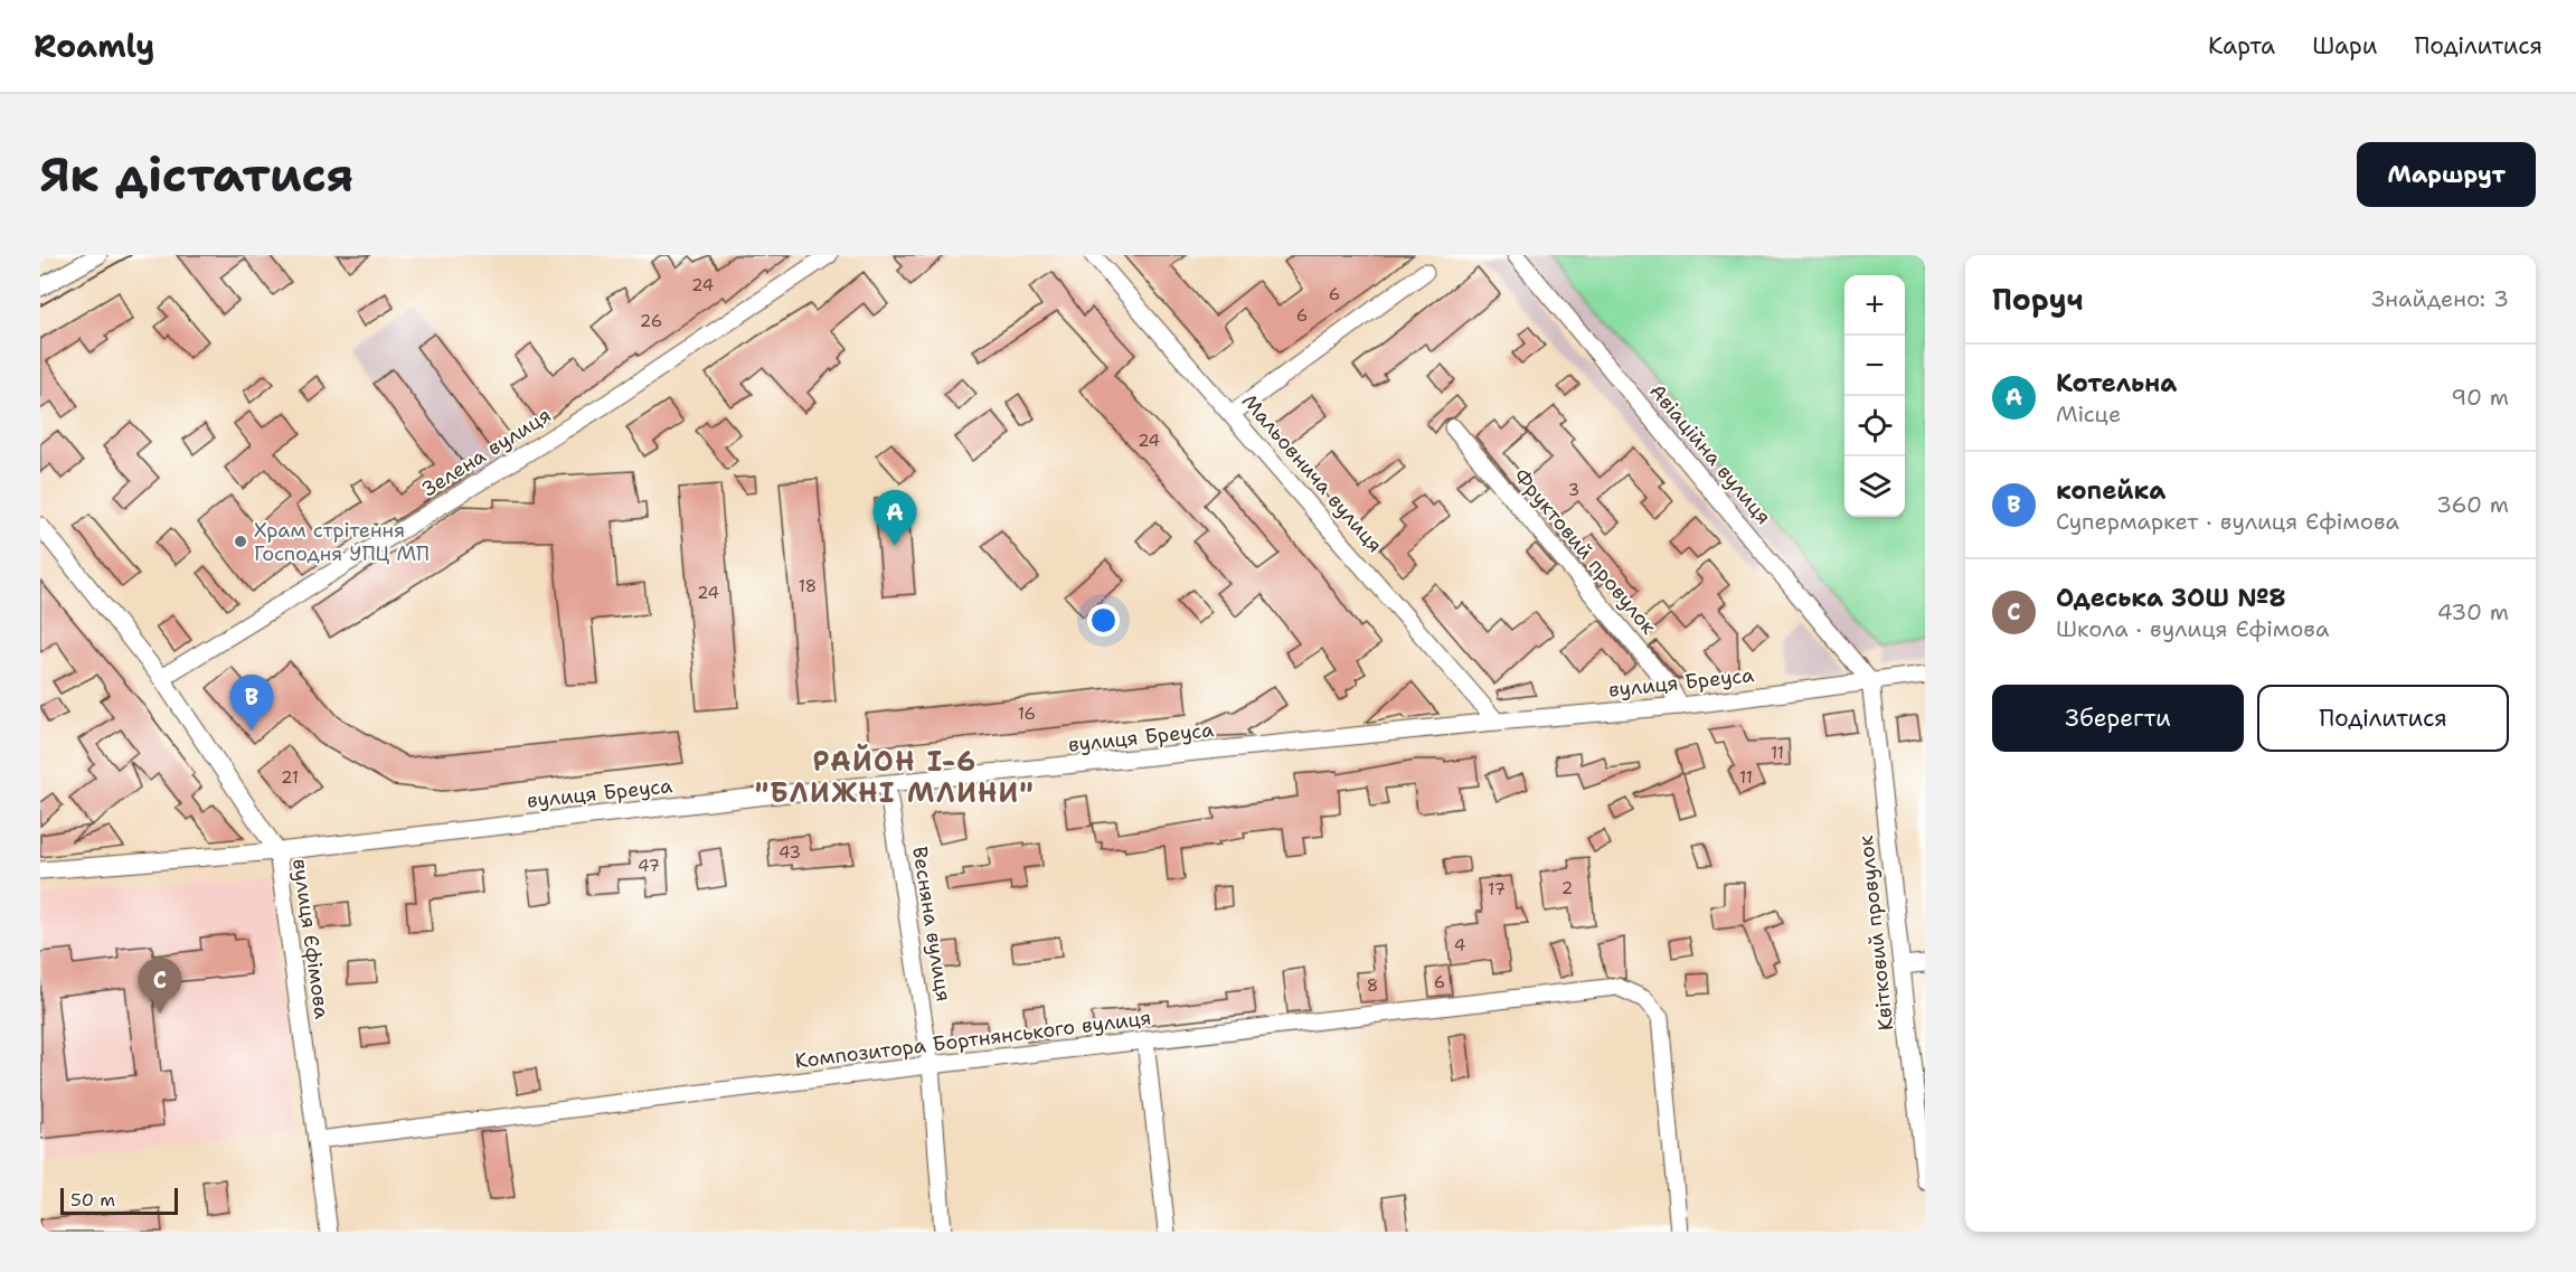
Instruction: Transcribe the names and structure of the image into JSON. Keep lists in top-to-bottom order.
{
  "streets": {
    "street": [
      "Зелена вулиця",
      "Авіаційна вулиця",
      "Мальовнича вулиця",
      "Фруктовий провулок",
      "вулиця Бреуса",
      "Весняна вулиця",
      "Квітковий провулок",
      "вулиця Єфімова",
      "Композитора Бортнянського вулиця"
    ]
  },
  "crossings": [
    ["Зелена вулиця", "вулиця Єфімова"],
    ["Авіаційна вулиця", "вулиця Бреуса"],
    ["Авіаційна вулиця", "Квітковий провулок"],
    ["Мальовнича вулиця", "вулиця Бреуса"],
    ["Фруктовий провулок", "вулиця Бреуса"],
    ["вулиця Бреуса", "Весняна вулиця"],
    ["вулиця Бреуса", "Квітковий провулок"],
    ["вулиця Бреуса", "вулиця Єфімова"],
    ["Весняна вулиця", "Композитора Бортнянського вулиця"],
    ["вулиця Єфімова", "Композитора Бортнянського вулиця"]
  ],
  "districts": ["РАЙОН І-6 \"БЛИЖНІ МЛИНИ\""],
  "places": ["Храм стрітення Господня УПЦ МП"],
  "house_numbers": [
    "24",
    "6",
    "6",
    "26",
    "24",
    "3",
    "18",
    "24",
    "16",
    "11",
    "21",
    "11",
    "43",
    "47",
    "2",
    "17",
    "4",
    "6",
    "8"
  ],
  "scale_bar": "50 m",
  "page": {
    "header": "Roamly",
    "nav": ["Карта", "Шари", "Поділитися"],
    "buttons": [
      "Маршрут",
      ["Зберегти", "Поділитися"]
    ],
    "title": "Як дістатися",
    "heading": ["Поруч", "Знайдено: 3"],
    "map_buttons": ["+", "−"],
    "list": [
      {
        "mark": "A",
        "name": "Котельна",
        "note": "Місце",
        "value": "90 m"
      },
      {
        "mark": "B",
        "name": "копейка",
        "note": "Супермаркет · вулиця Єфімова",
        "value": "360 m"
      },
      {
        "mark": "C",
        "name": "Одеська ЗОШ №8",
        "note": "Школа · вулиця Єфімова",
        "value": "430 m"
      }
    ],
    "pins": ["A", "B", "C"],
    "scale": "50 m"
  }
}
